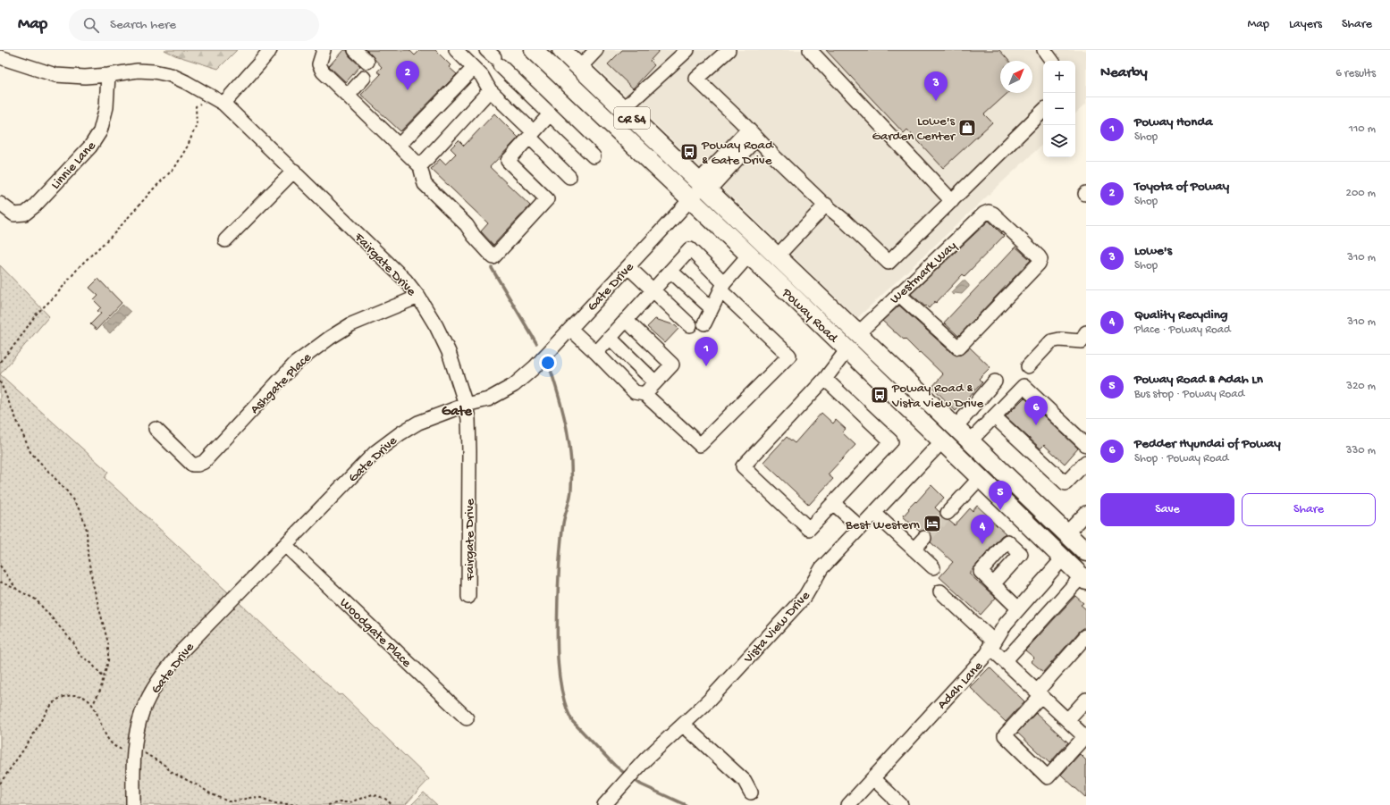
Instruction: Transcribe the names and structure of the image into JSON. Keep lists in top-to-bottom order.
{
  "streets": {
    "main road": ["CR S4", "Poway Road"],
    "street": [
      "Linnie Lane",
      "Fairgate Drive",
      "Westmark Way",
      "Gate Drive",
      "Ashgate Place",
      "Vista View Drive",
      "Woodgate Place",
      "Adah Lane"
    ]
  },
  "crossings": [
    ["Linnie Lane", "Fairgate Drive"],
    ["Fairgate Drive", "Gate Drive"],
    ["Fairgate Drive", "Ashgate Place"],
    ["Westmark Way", "Poway Road"],
    ["Gate Drive", "Poway Road"],
    ["Gate Drive", "Woodgate Place"],
    ["Poway Road", "Vista View Drive"],
    ["Poway Road", "Adah Lane"]
  ],
  "districts": ["Gate"],
  "places": {
    "shop": ["Lowe's Garden Center"],
    "bus stop": ["Poway Road & Gate Drive", "Poway Road & Vista View Drive"],
    "hotel": ["Best Western"]
  },
  "north": "top right",
  "page": {
    "header": "Map",
    "search": "Search here",
    "nav": ["Map", "Layers", "Share"],
    "heading": ["Nearby", "6 results"],
    "map_buttons": ["+", "−"],
    "pins": [
      "2",
      "3",
      "1",
      "6",
      "5",
      "4"
    ],
    "list": [
      {
        "mark": "1",
        "name": "Poway Honda",
        "note": "Shop",
        "value": "110 m"
      },
      {
        "mark": "2",
        "name": "Toyota of Poway",
        "note": "Shop",
        "value": "200 m"
      },
      {
        "mark": "3",
        "name": "Lowe's",
        "note": "Shop",
        "value": "310 m"
      },
      {
        "mark": "4",
        "name": "Quality Recycling",
        "note": "Place · Poway Road",
        "value": "310 m"
      },
      {
        "mark": "5",
        "name": "Poway Road & Adah Ln",
        "note": "Bus stop · Poway Road",
        "value": "320 m"
      },
      {
        "mark": "6",
        "name": "Pedder Hyundai of Poway",
        "note": "Shop · Poway Road",
        "value": "330 m"
      }
    ],
    "buttons": ["Save", "Share"]
  }
}
